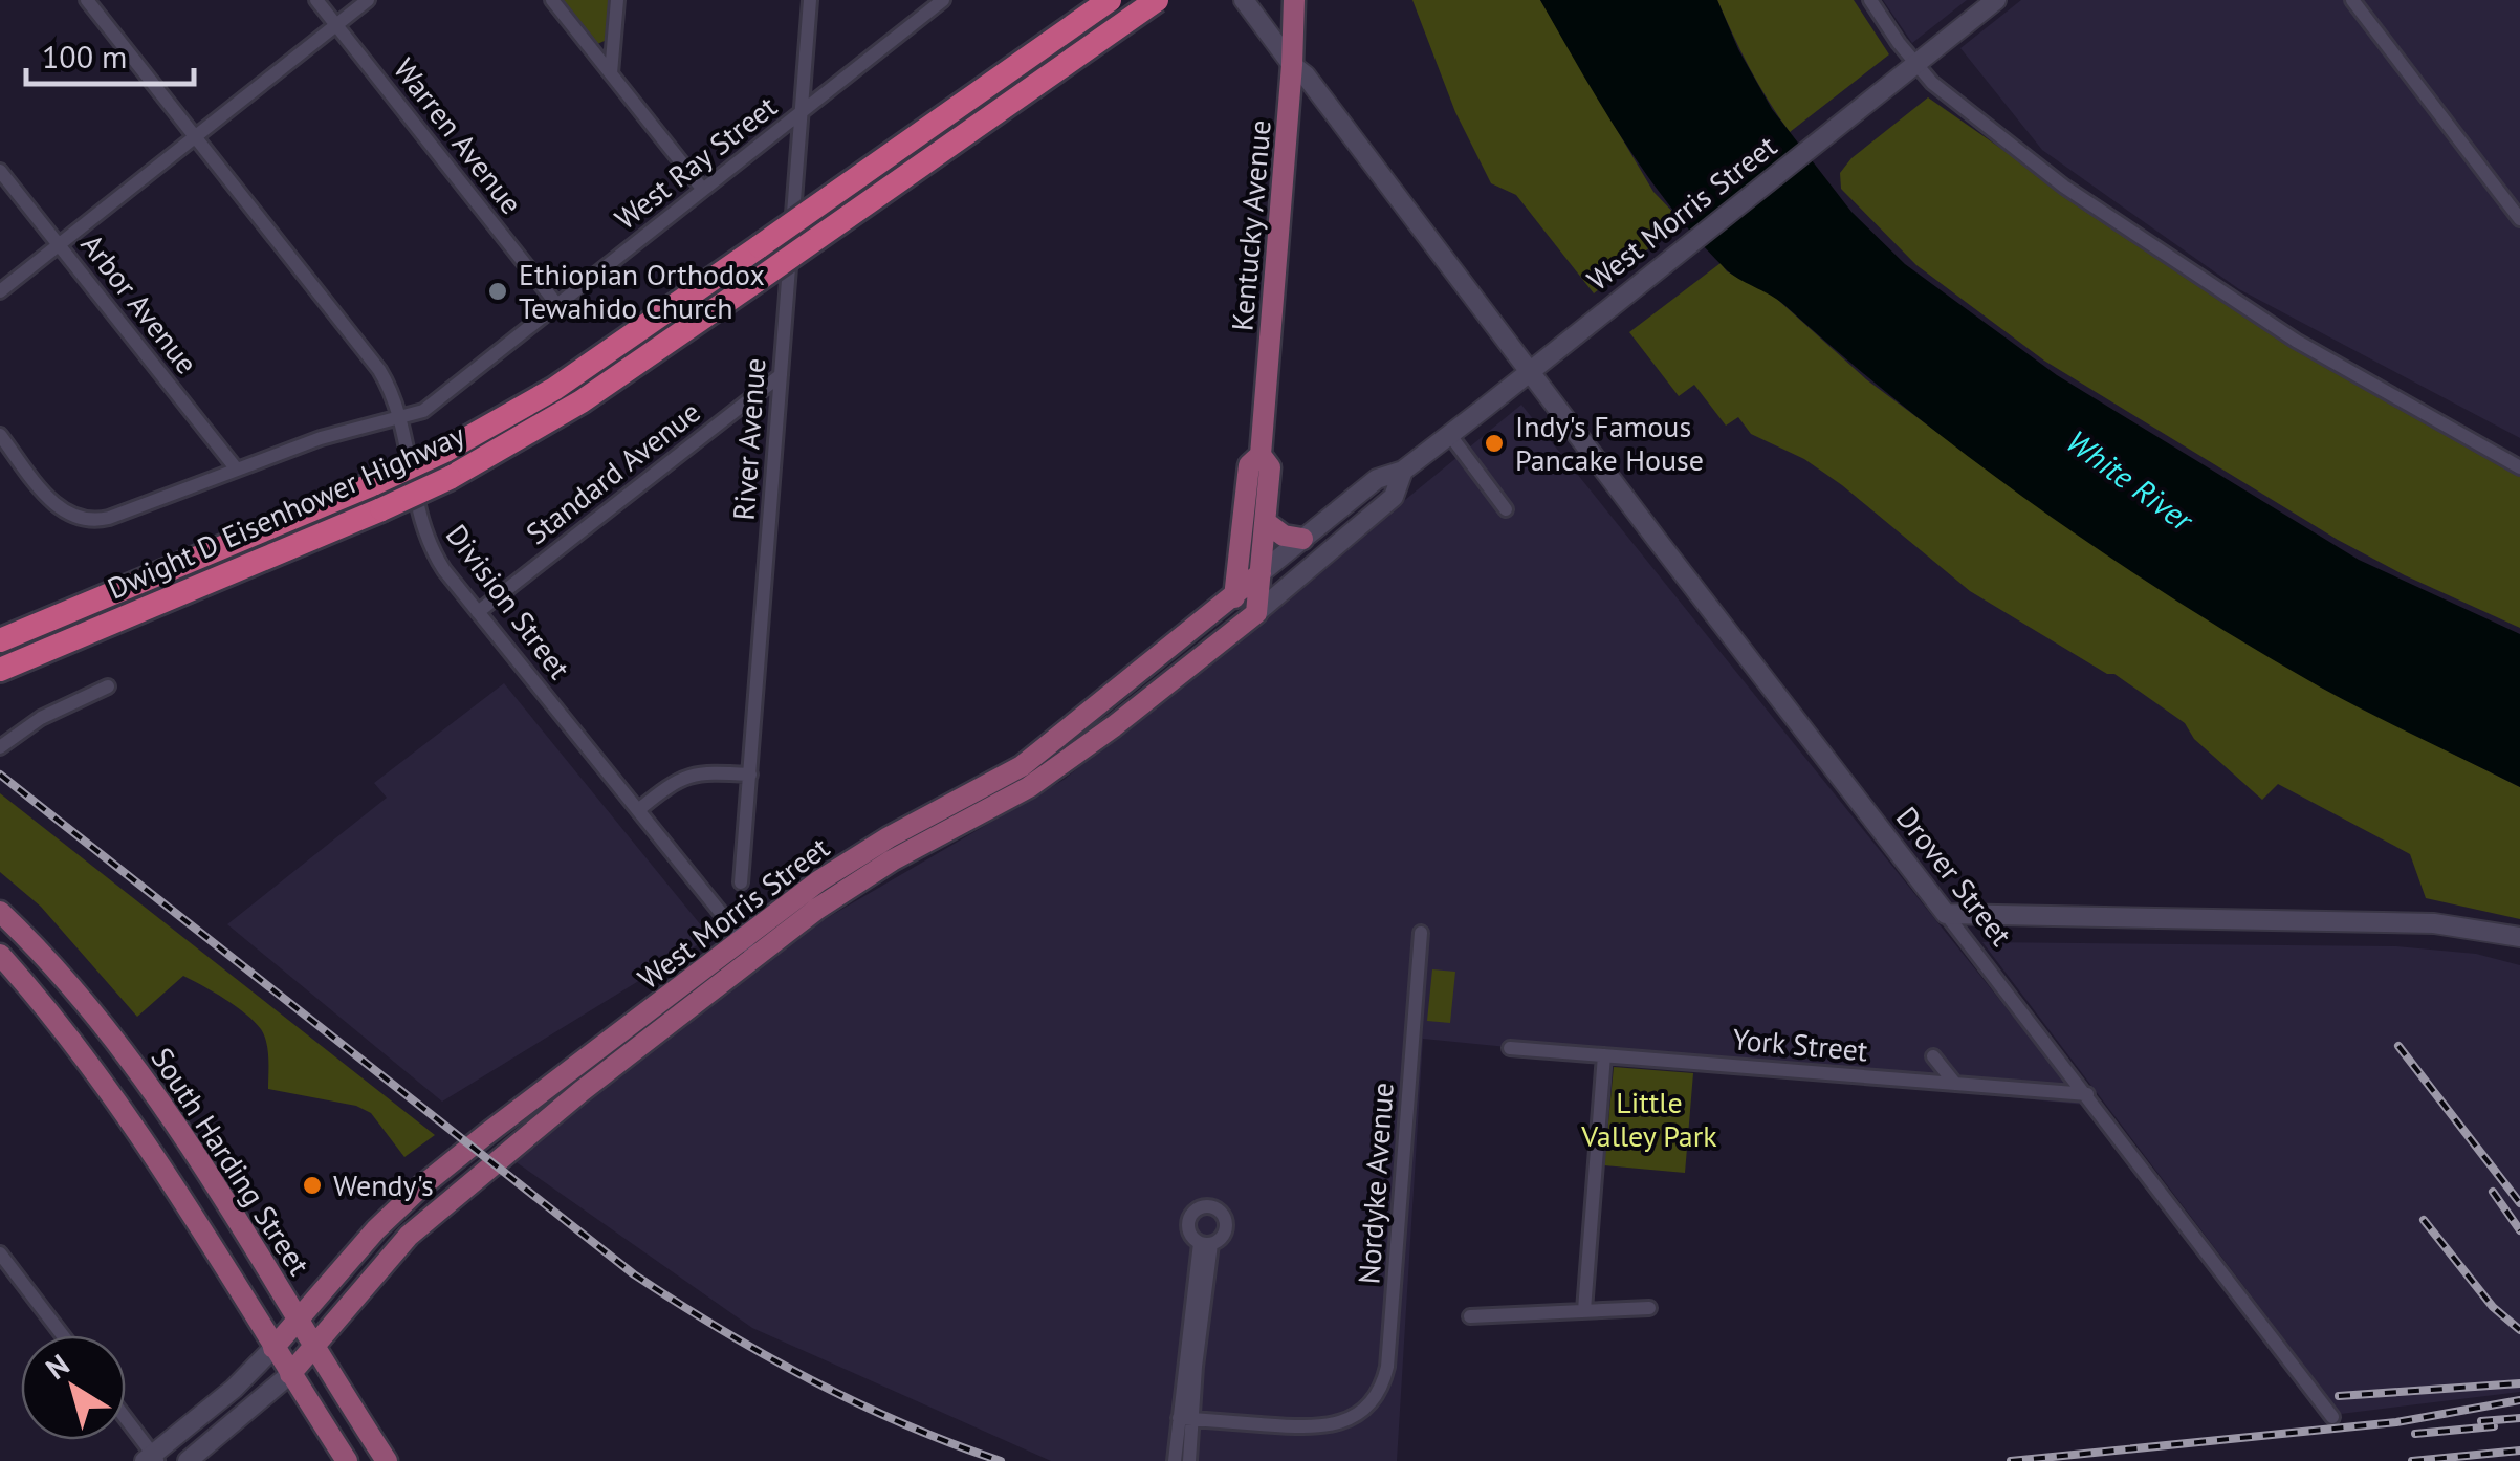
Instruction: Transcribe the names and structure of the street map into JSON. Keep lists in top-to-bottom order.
{
  "streets": {
    "highway": ["Dwight D Eisenhower Highway"],
    "main road": ["West Morris Street", "Kentucky Avenue", "South Harding Street"],
    "street": [
      "Warren Avenue",
      "West Ray Street",
      "Arbor Avenue",
      "River Avenue",
      "Standard Avenue",
      "Division Street",
      "Drover Street",
      "York Street",
      "Nordyke Avenue"
    ]
  },
  "crossings": [
    ["Warren Avenue", "West Ray Street"],
    ["West Ray Street", "Arbor Avenue"],
    ["West Ray Street", "River Avenue"],
    ["West Ray Street", "Division Street"],
    ["West Morris Street", "Kentucky Avenue"],
    ["West Morris Street", "Division Street"],
    ["West Morris Street", "Drover Street"],
    ["West Morris Street", "South Harding Street"],
    ["Kentucky Avenue", "Drover Street"],
    ["River Avenue", "Standard Avenue"],
    ["Standard Avenue", "Division Street"],
    ["Drover Street", "York Street"]
  ],
  "water": ["White River"],
  "parks": ["Little Valley Park"],
  "places": ["Ethiopian Orthodox Tewahido Church", "Indy's Famous Pancake House", "Wendy's"],
  "scale_bar": "100 m",
  "north": "top left"
}
